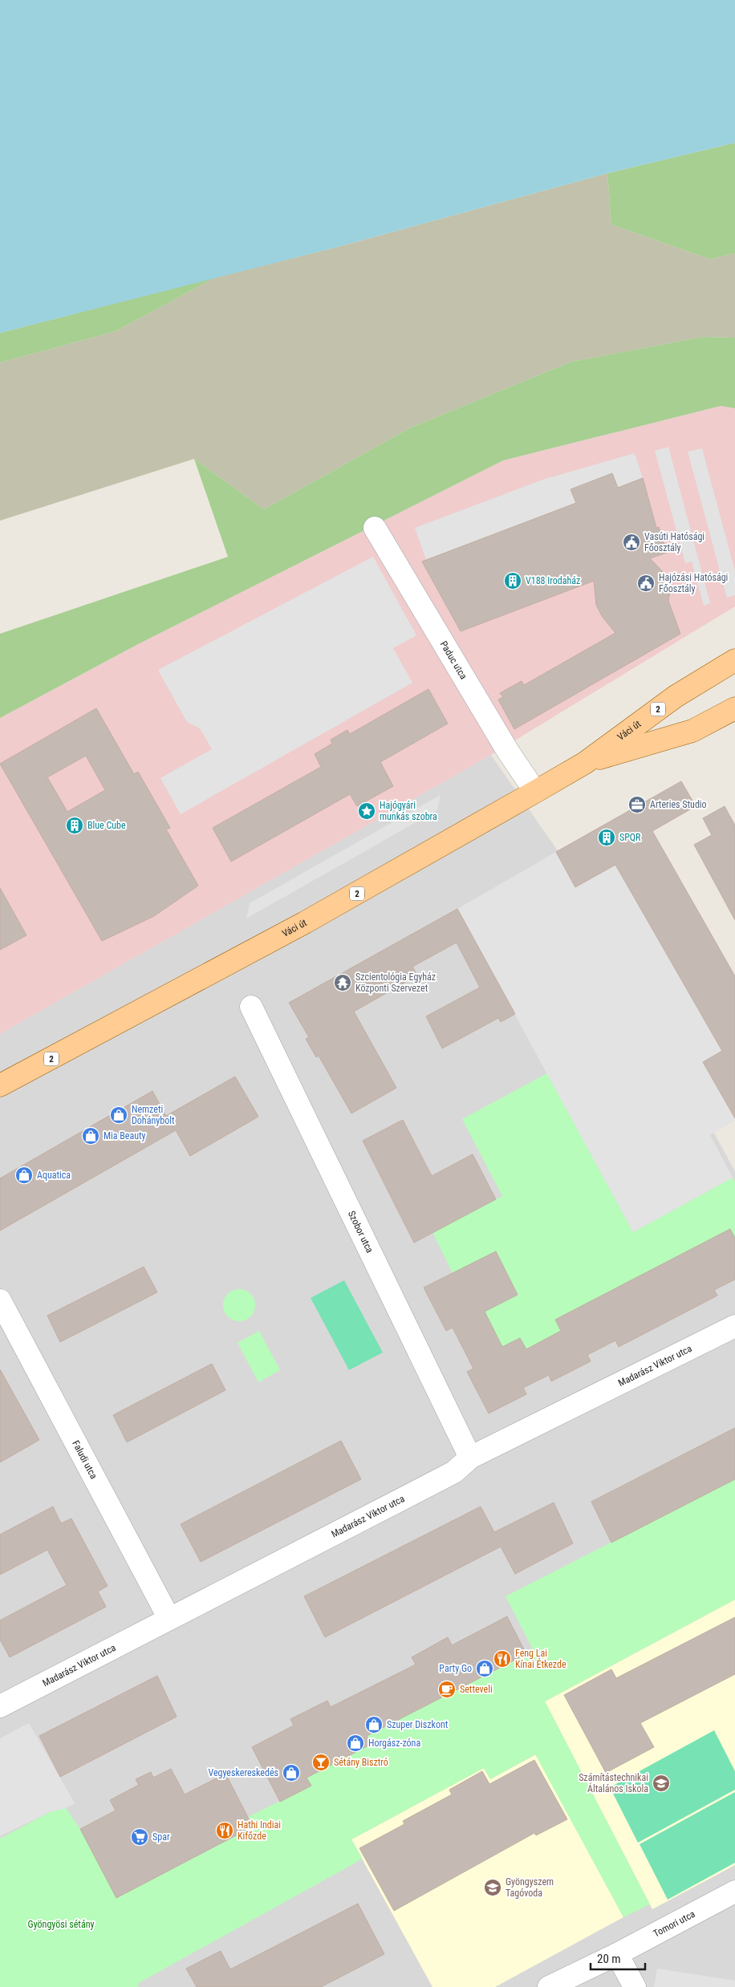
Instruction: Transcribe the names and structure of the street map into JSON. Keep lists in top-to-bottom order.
{
  "streets": {
    "main road": ["2", "Váci út"],
    "street": [
      "Paduc utca",
      "Szobor utca",
      "Madarász Viktor utca",
      "Faludi utca",
      "Tomori utca"
    ]
  },
  "crossings": [
    ["Paduc utca", "Váci út"],
    ["Szobor utca", "Madarász Viktor utca"],
    ["Madarász Viktor utca", "Faludi utca"]
  ],
  "parks": ["Gyöngyösi sétány"],
  "places": {
    "public building": ["Vasúti Hatósági Főosztály", "Hajózási Hatósági Főosztály"],
    "building": ["V188 Irodaház", "Blue Cube", "SPQR"],
    "office": ["Arteries Studio"],
    "place": ["Hajógyári munkás szobra"],
    "temple": ["Szcientológia Egyház Központi Szervezet"],
    "shop": [
      "Nemzeti Dohánybolt",
      "Mia Beauty",
      "Aquatica",
      "Party Go",
      "Szuper Diszkont",
      "Horgász-zóna",
      "Vegyeskereskedés"
    ],
    "restaurant": ["Feng Lai Kínai Étkezde", "Hathi Indiai Kifőzde"],
    "cafe": ["Setteveli"],
    "bar": ["Sétány Bisztró"],
    "school or university": ["Számítástechnikai Általános Iskola", "Gyöngyszem Tagóvoda"],
    "supermarket": ["Spar"]
  },
  "scale_bar": "20 m"
}
